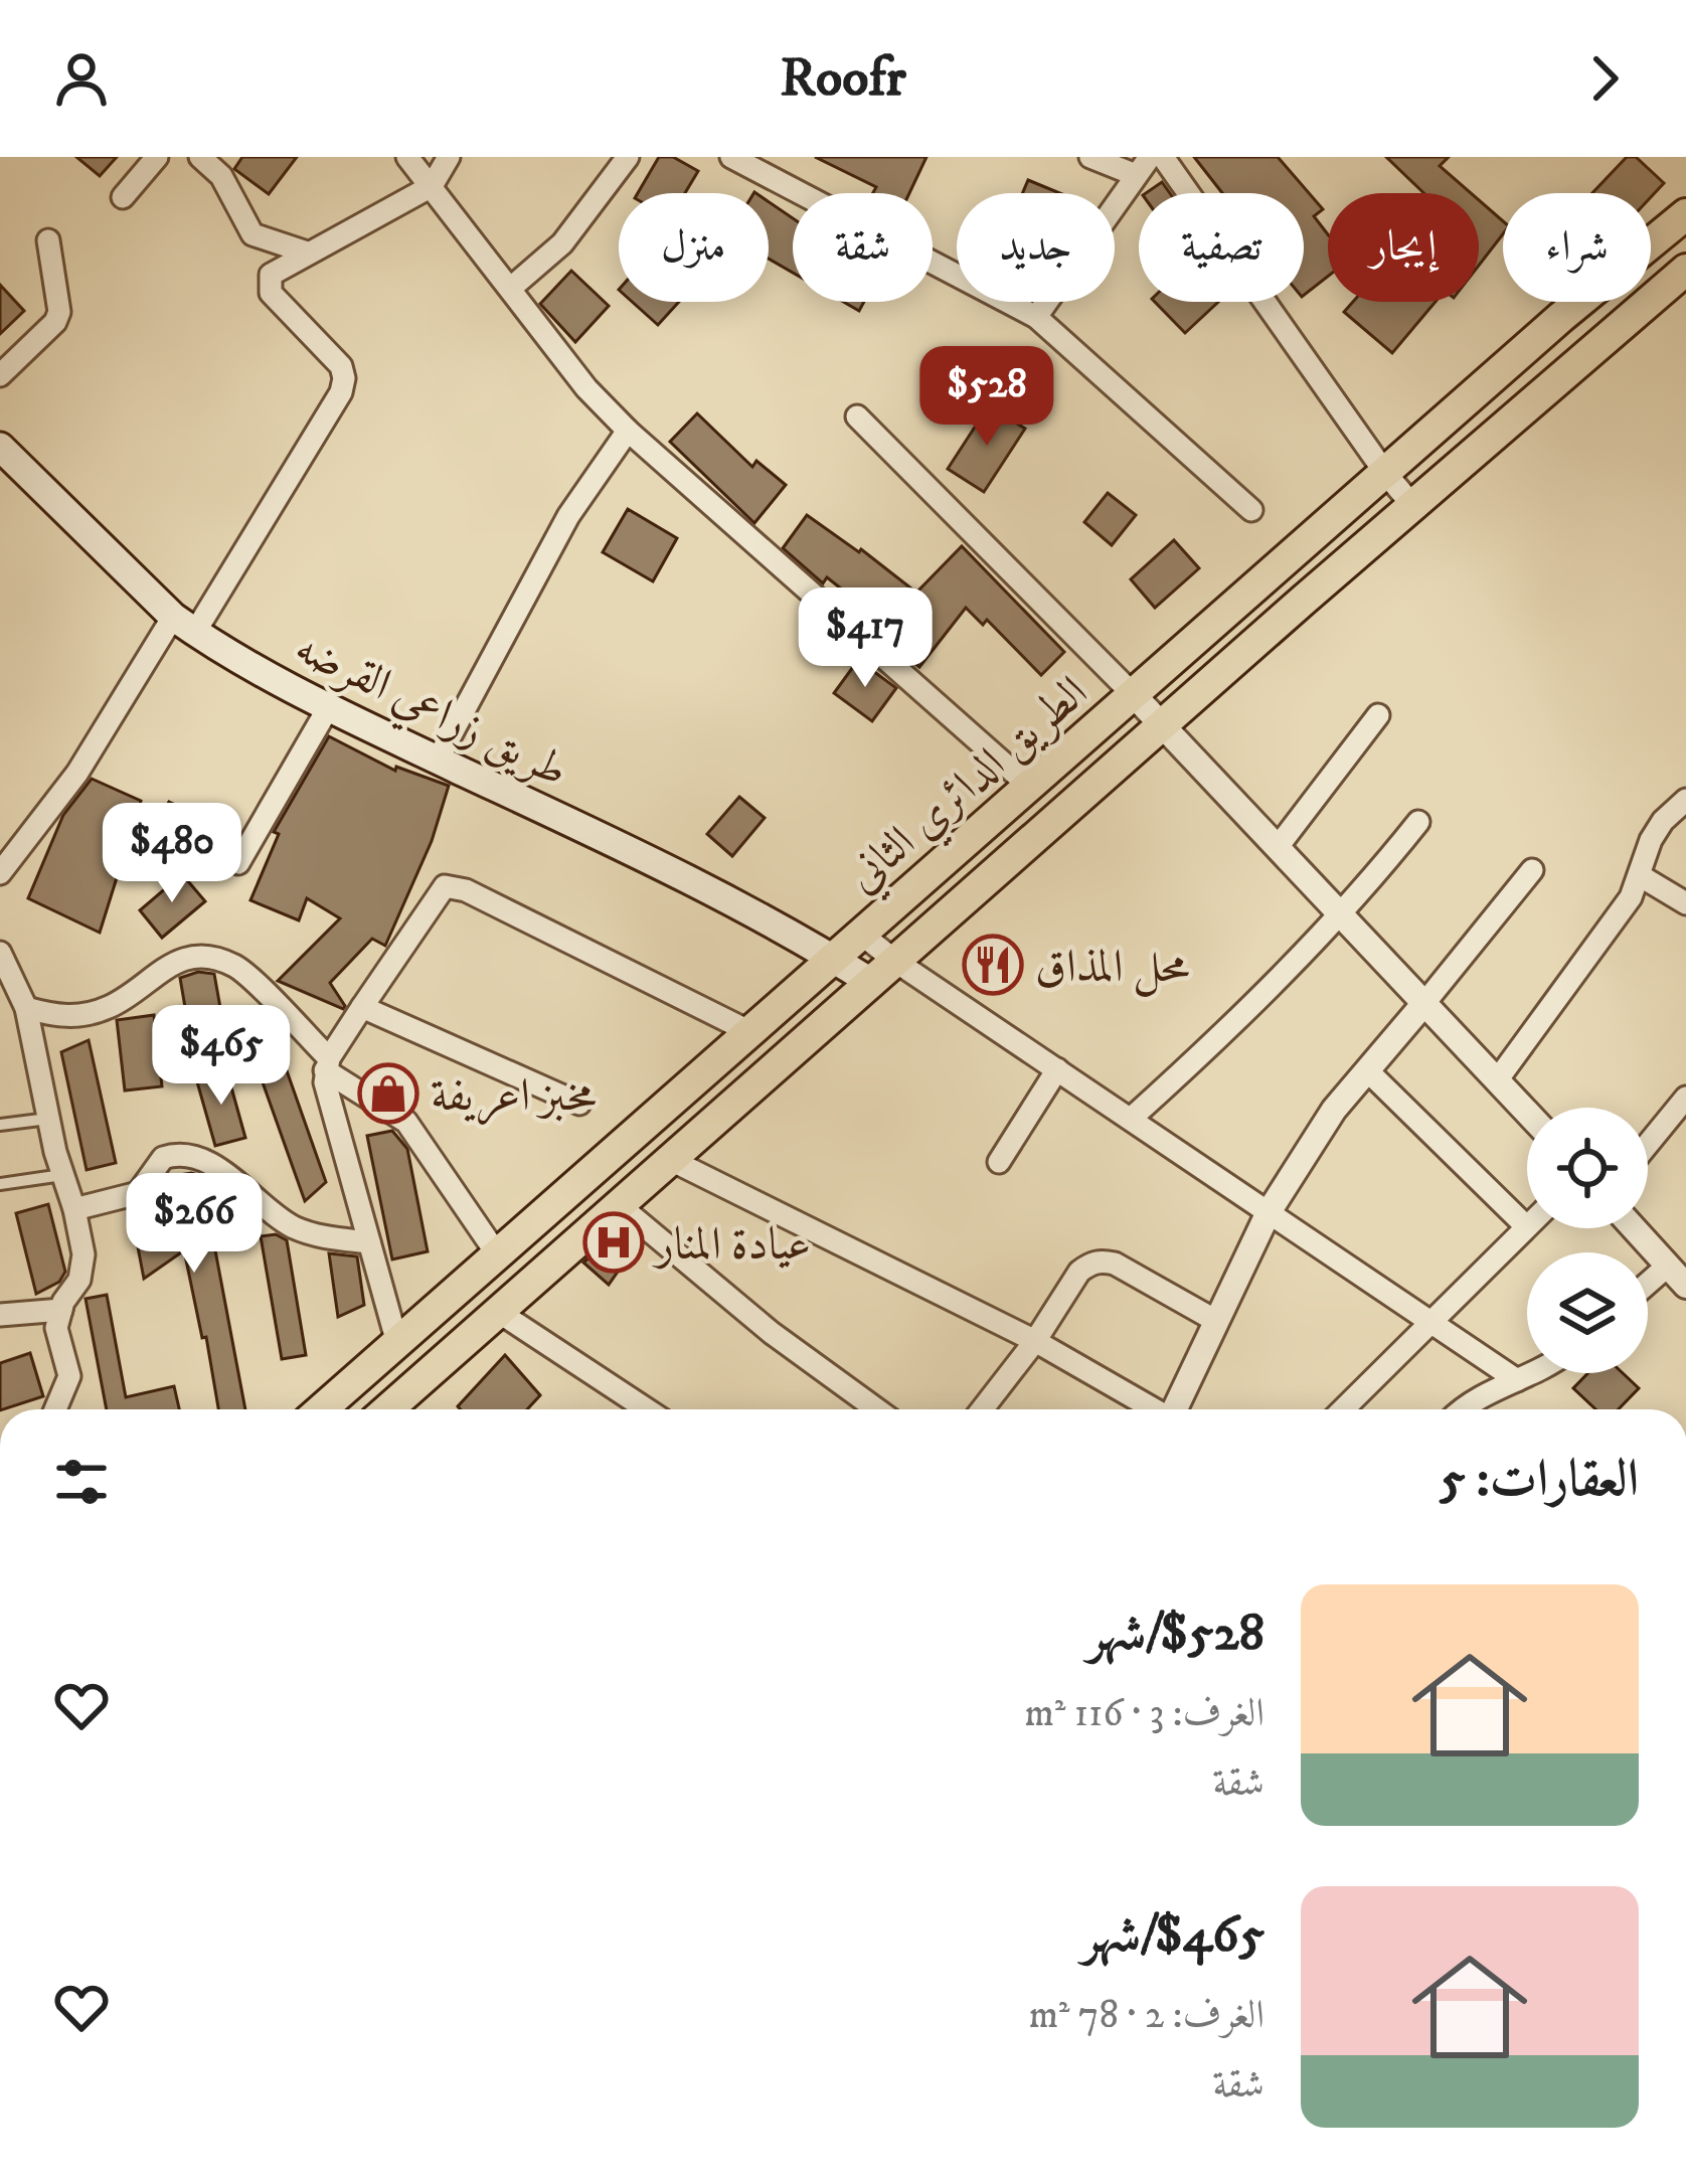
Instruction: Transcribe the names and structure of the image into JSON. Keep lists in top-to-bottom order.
{
  "streets": {
    "main road": ["طريق زراعي القرضه", "الطريق الدائري الثاني"]
  },
  "crossings": [
    ["طريق زراعي القرضه", "الطريق الدائري الثاني"]
  ],
  "places": {
    "restaurant": ["محل المذاق"],
    "shop": ["مخبز اعريفة"],
    "hospital": ["عيادة المنار"]
  },
  "page": {
    "header": "Roofr",
    "chip": [
      "شراء",
      "إيجار",
      "تصفية",
      "جديد",
      "شقة",
      "منزل"
    ],
    "price": [
      "$528",
      "$417",
      "$480",
      "$465",
      "$266"
    ],
    "heading": "العقارات: 5",
    "list": [
      {
        "name": "$528/شهر",
        "note": "الغرف: 3 · 116 m² · شقة"
      },
      {
        "name": "$465/شهر",
        "note": "الغرف: 2 · 78 m² · شقة"
      }
    ]
  }
}
